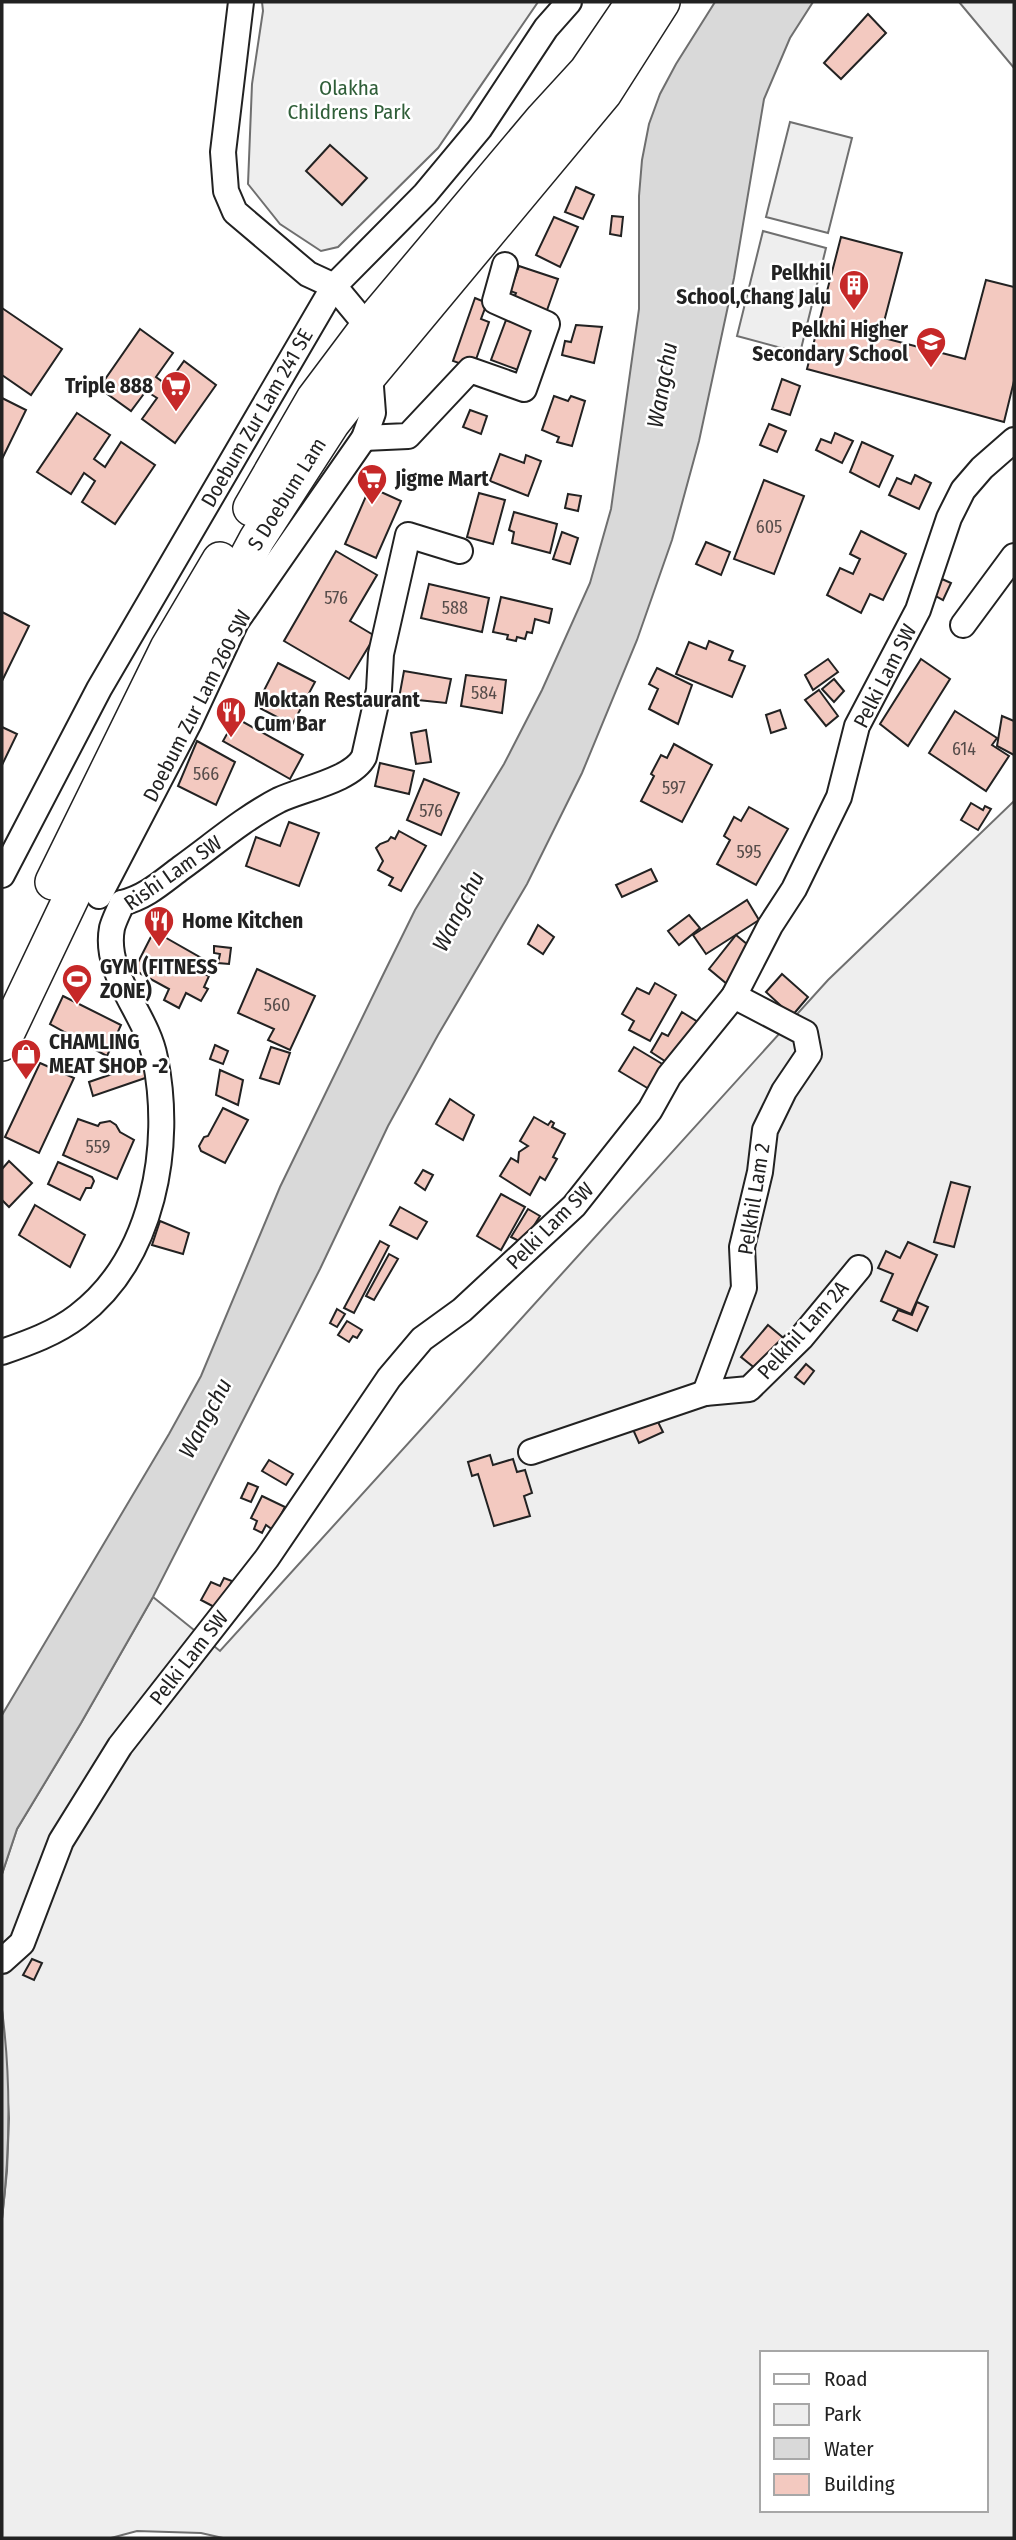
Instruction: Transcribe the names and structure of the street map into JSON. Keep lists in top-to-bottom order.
{
  "streets": {
    "highway": ["S Doebum Lam"],
    "street": [
      "Doebum Zur Lam 241 SE",
      "Pelki Lam SW",
      "Doebum Zur Lam 260 SW",
      "Rishi Lam SW",
      "Pelkhil Lam 2",
      "Pelkhil Lam 2A"
    ]
  },
  "crossings": [
    ["S Doebum Lam", "Doebum Zur Lam 260 SW"],
    ["S Doebum Lam", "Rishi Lam SW"],
    ["Pelki Lam SW", "Pelkhil Lam 2"],
    ["Doebum Zur Lam 260 SW", "Rishi Lam SW"],
    ["Pelkhil Lam 2", "Pelkhil Lam 2A"]
  ],
  "water": ["Wangchu"],
  "parks": ["Olakha Childrens Park"],
  "places": {
    "building": ["Pelkhil School,Chang Jalu"],
    "school or university": ["Pelkhi Higher Secondary School"],
    "supermarket": ["Triple 888", "Jigme Mart"],
    "restaurant": ["Moktan Restaurant Cum Bar", "Home Kitchen"],
    "sports": ["GYM (FITNESS ZONE)"],
    "shop": ["CHAMLING MEAT SHOP -2"]
  },
  "house_numbers": [
    "605",
    "576",
    "588",
    "584",
    "614",
    "566",
    "597",
    "576",
    "595",
    "560",
    "559"
  ],
  "legend": [
    "Road",
    "Park",
    "Water",
    "Building"
  ]
}
